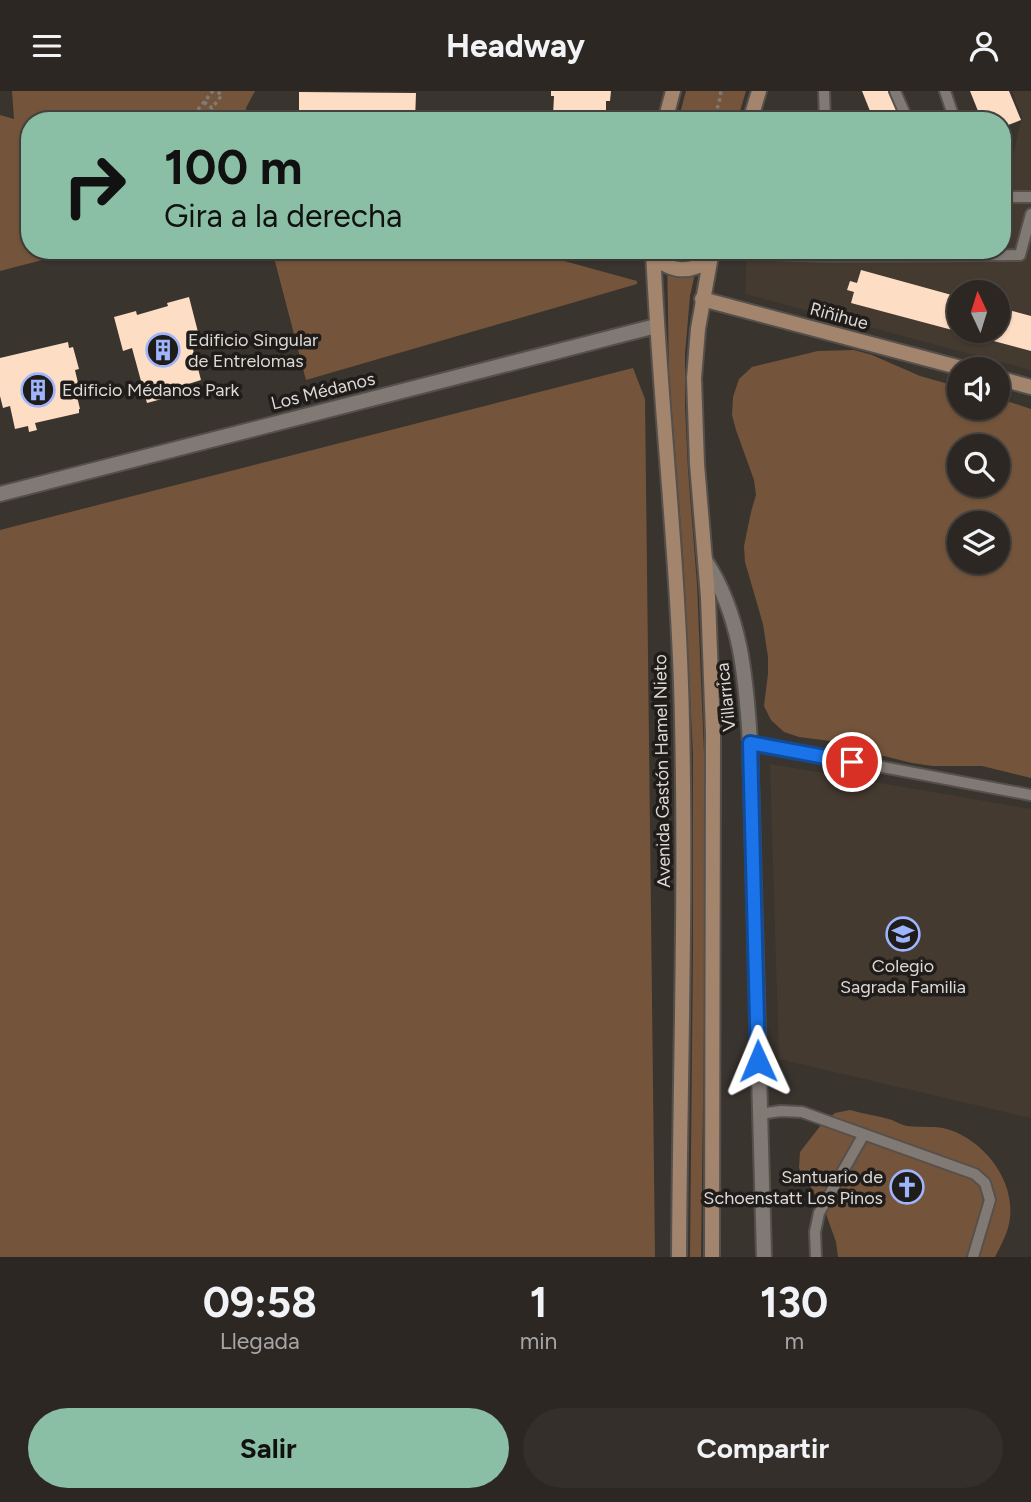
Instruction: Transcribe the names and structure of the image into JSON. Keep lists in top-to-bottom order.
{
  "streets": {
    "main road": ["Riñihue", "Avenida Gastón Hamel Nieto"],
    "street": ["Los Médanos", "Villarrica"]
  },
  "crossings": [
    ["Los Médanos", "Avenida Gastón Hamel Nieto"]
  ],
  "places": {
    "building": ["Edificio Singular de Entrelomas", "Edificio Médanos Park"],
    "school or university": ["Colegio Sagrada Familia"],
    "church": ["Santuario de Schoenstatt Los Pinos"]
  },
  "north": "top",
  "page": {
    "header": "Headway",
    "turn": ["100 m", "Gira a la derecha"],
    "eta": [
      "09:58",
      "Llegada",
      "1",
      "min",
      "130",
      "m"
    ],
    "buttons": ["Salir", "Compartir"]
  }
}
